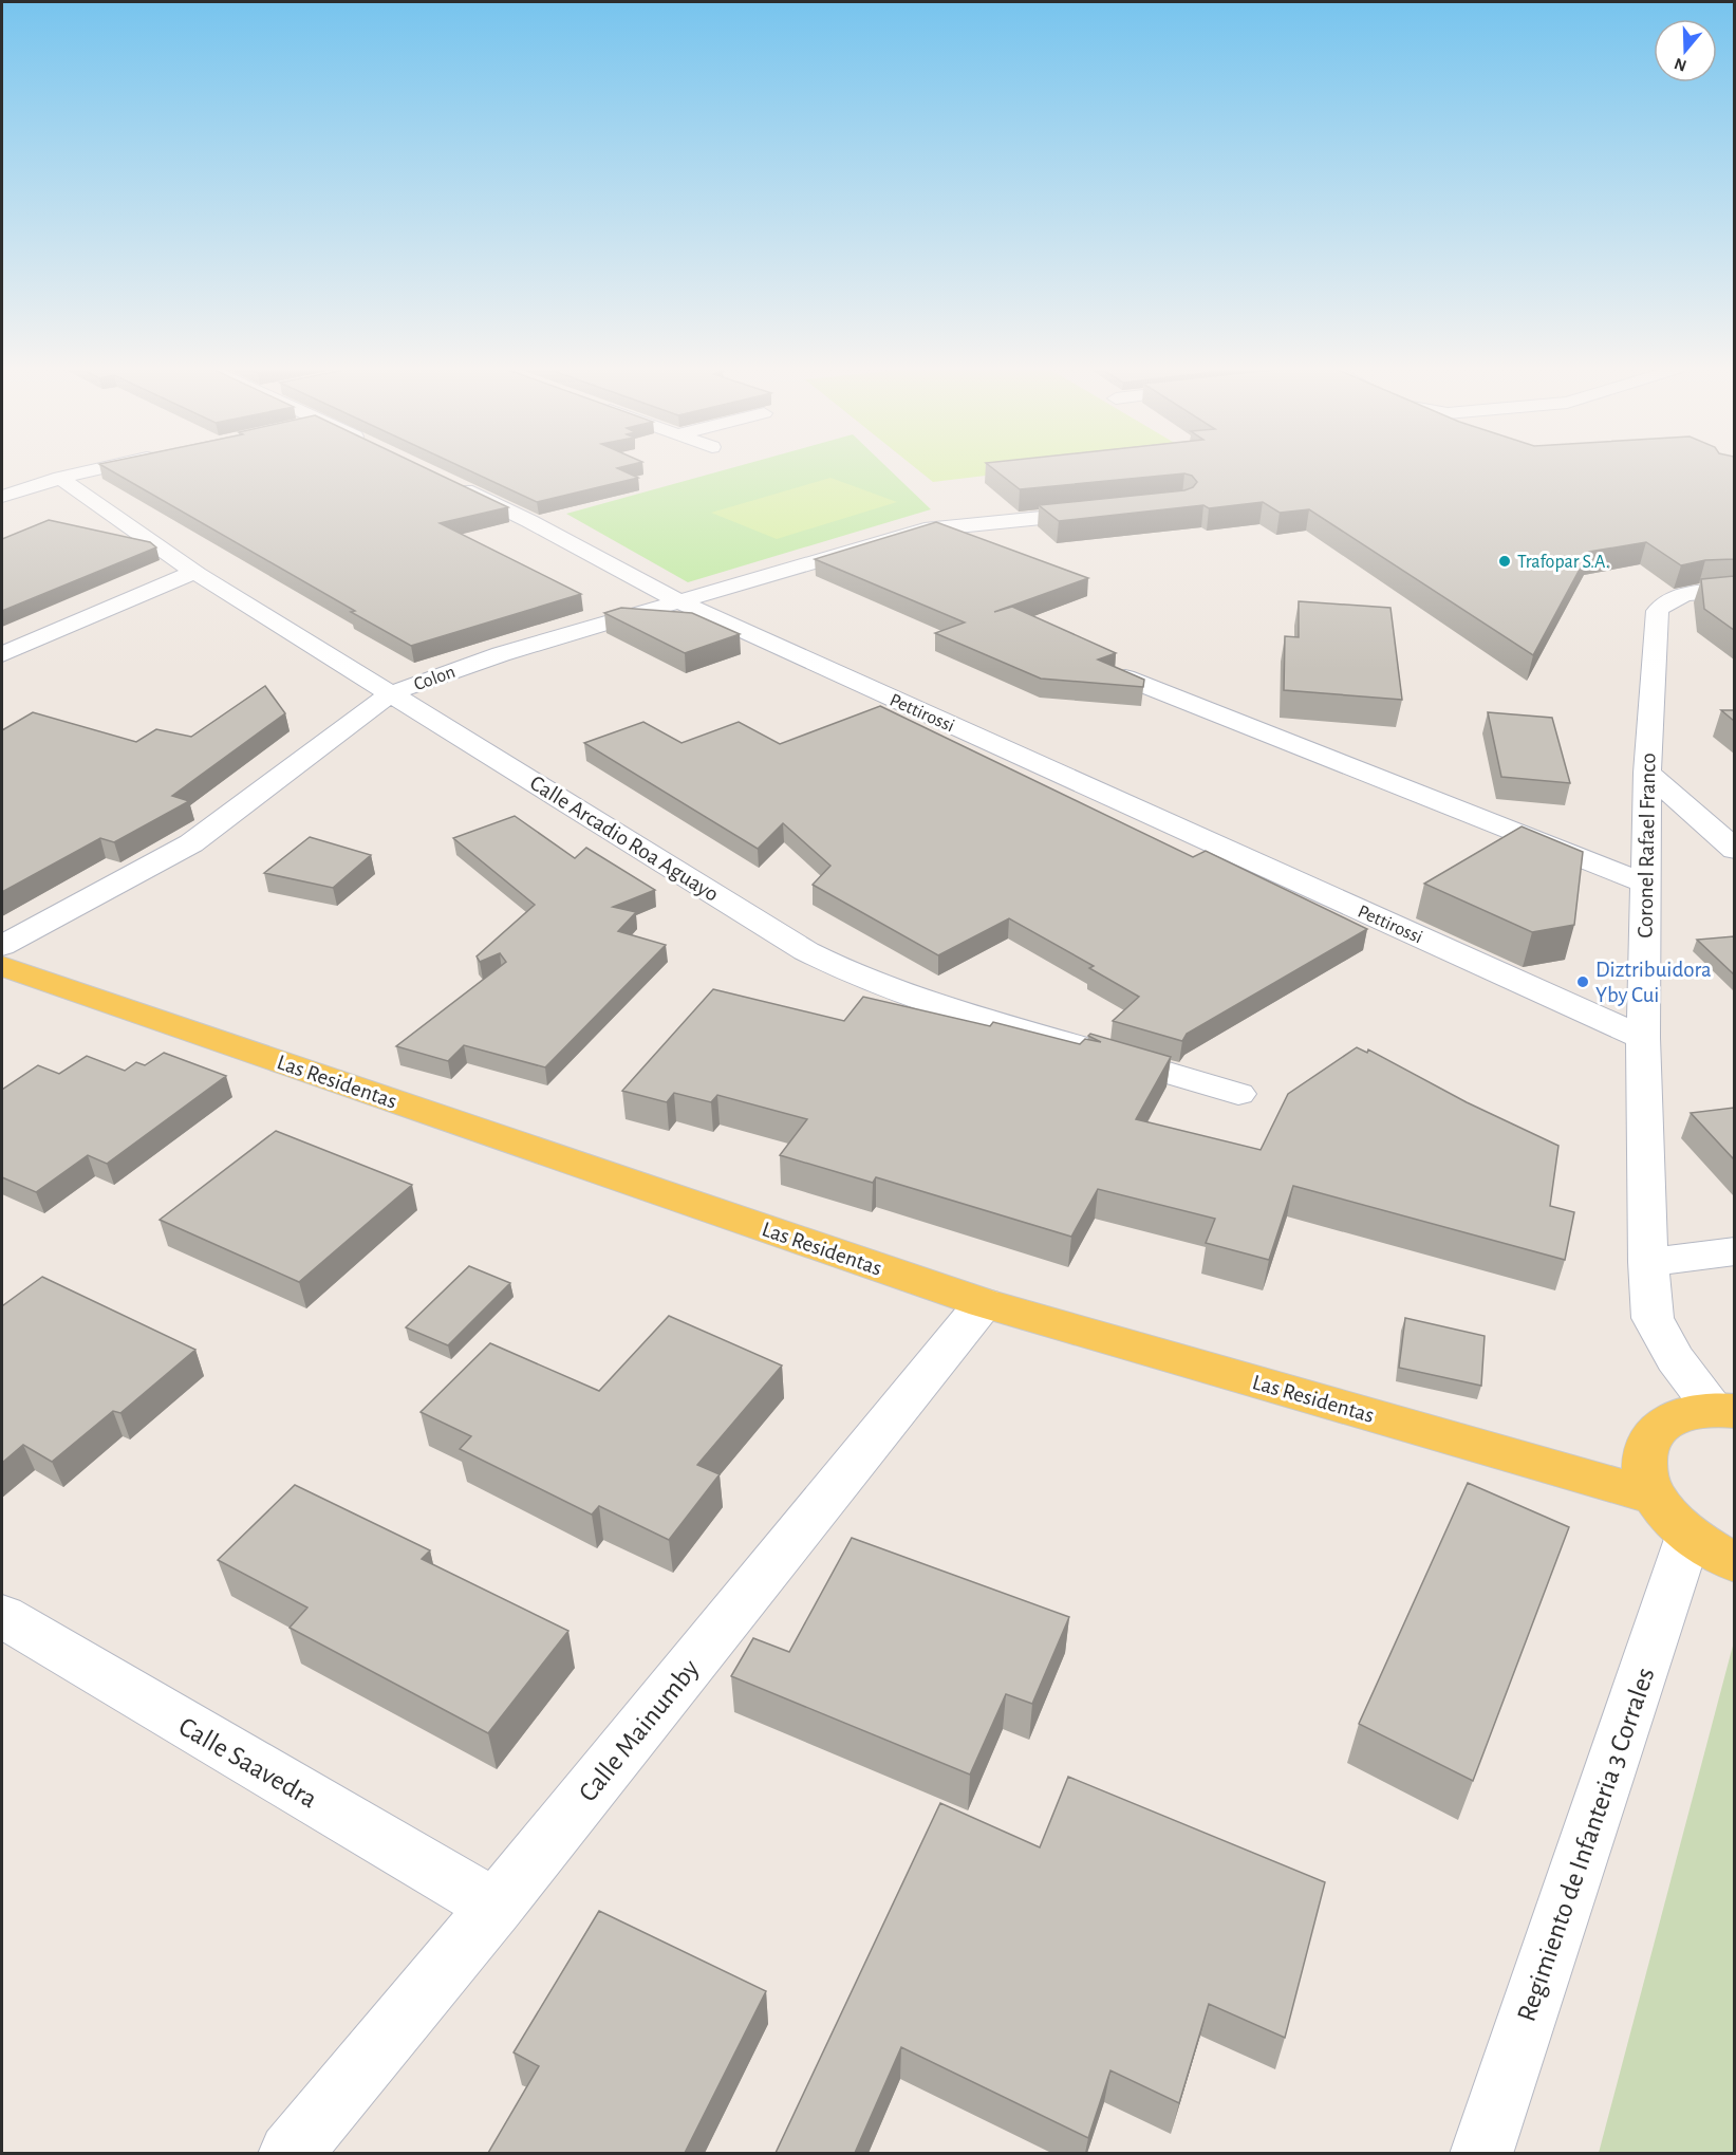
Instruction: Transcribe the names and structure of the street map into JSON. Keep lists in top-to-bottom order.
{
  "streets": {
    "main road": ["Las Residentas"],
    "street": [
      "Colon",
      "Pettirossi",
      "Calle Arcadio Roa Aguayo",
      "Coronel Rafael Franco",
      "Calle Mainumby",
      "Calle Saavedra",
      "Regimiento de Infanteria 3 Corrales"
    ]
  },
  "crossings": [
    ["Colon", "Pettirossi"],
    ["Colon", "Calle Arcadio Roa Aguayo"],
    ["Pettirossi", "Coronel Rafael Franco"],
    ["Las Residentas", "Calle Mainumby"],
    ["Calle Mainumby", "Calle Saavedra"]
  ],
  "places": ["Trafopar S.A.", "Diztribuidora Yby Cui"],
  "north": "bottom"
}
